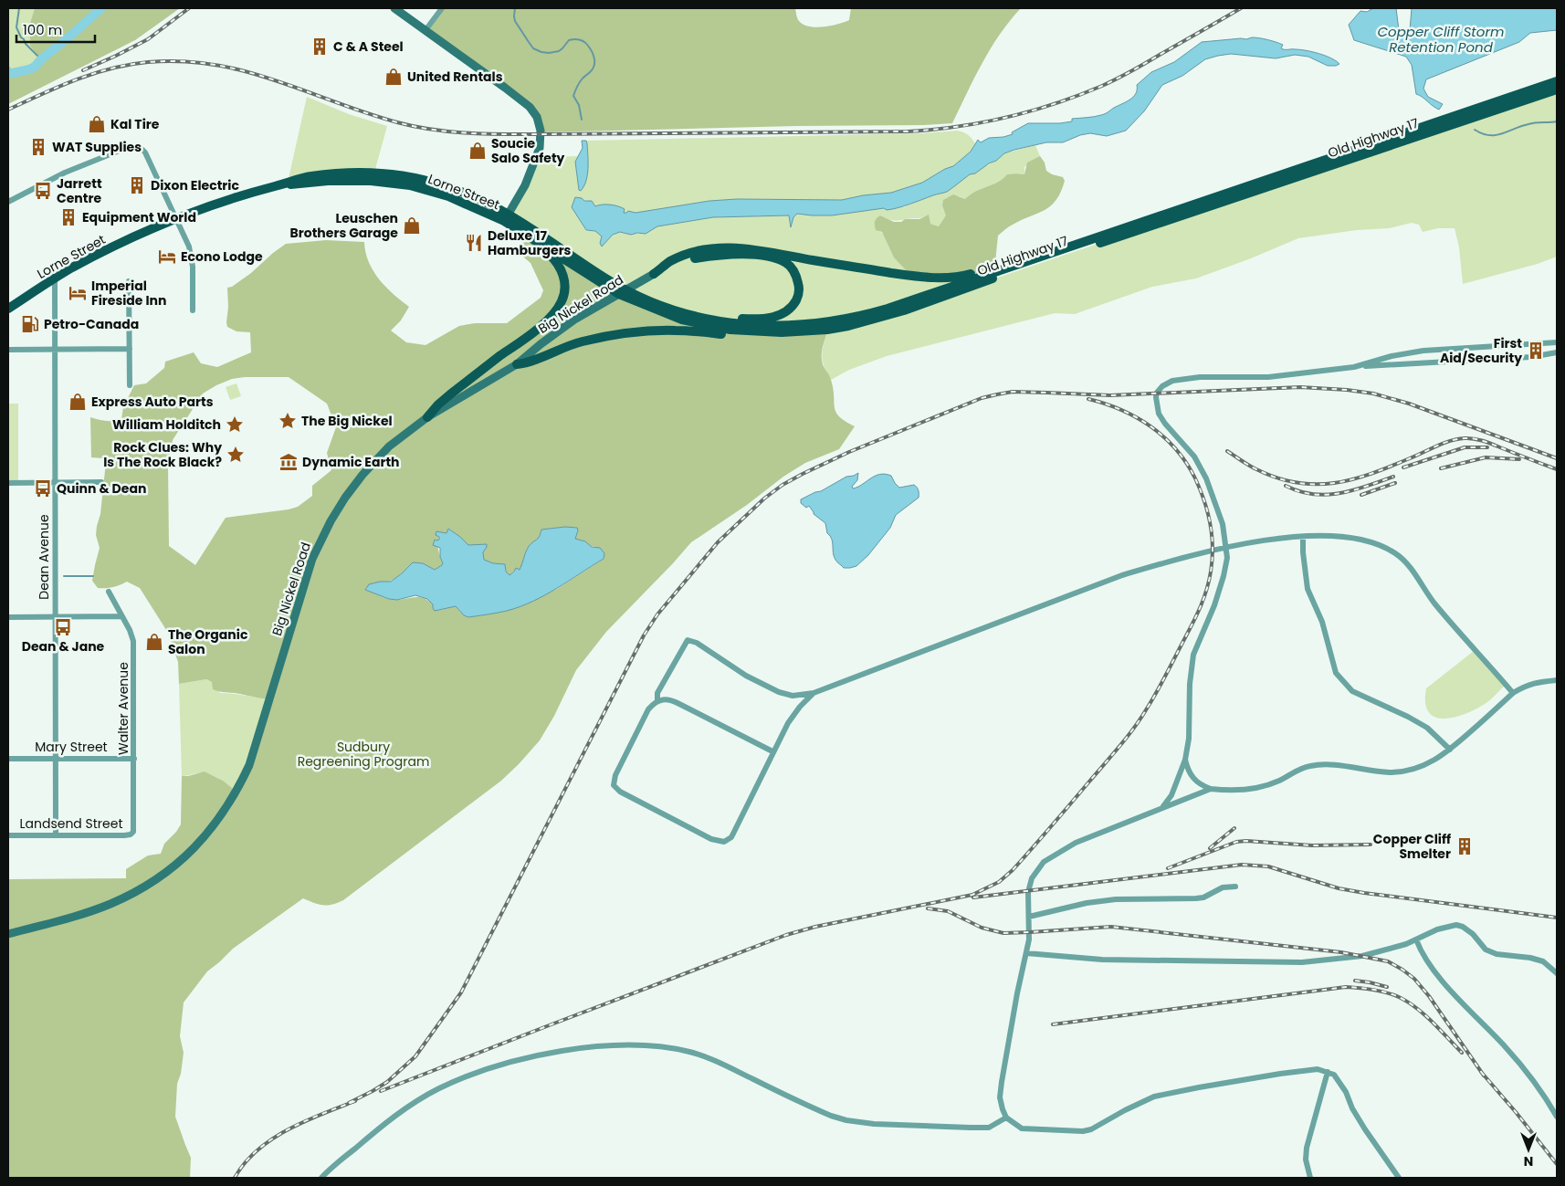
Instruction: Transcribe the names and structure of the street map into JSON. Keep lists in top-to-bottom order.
{
  "streets": {
    "main road": ["Old Highway 17", "Lorne Street", "Big Nickel Road"],
    "street": [
      "Dean Avenue",
      "Walter Avenue",
      "Mary Street",
      "Landsend Street"
    ]
  },
  "crossings": [
    ["Old Highway 17", "Lorne Street"],
    ["Lorne Street", "Dean Avenue"],
    ["Dean Avenue", "Mary Street"],
    ["Dean Avenue", "Landsend Street"],
    ["Walter Avenue", "Mary Street"],
    ["Walter Avenue", "Landsend Street"]
  ],
  "water": ["Copper Cliff Storm Retention Pond"],
  "parks": ["Sudbury Regreening Program"],
  "places": {
    "building": [
      "C & A Steel",
      "WAT Supplies",
      "Dixon Electric",
      "Equipment World",
      "First Aid/Security",
      "Copper Cliff Smelter"
    ],
    "shop": [
      "United Rentals",
      "Kal Tire",
      "Soucie Salo Safety",
      "Leuschen Brothers Garage",
      "Express Auto Parts",
      "The Organic Salon"
    ],
    "bus stop": ["Jarrett Centre", "Quinn & Dean", "Dean & Jane"],
    "restaurant": ["Deluxe 17 Hamburgers"],
    "hotel": ["Econo Lodge", "Imperial Fireside Inn"],
    "fuel station": ["Petro-Canada"],
    "place": ["The Big Nickel", "William Holditch", "Rock Clues: Why Is The Rock Black?"],
    "museum": ["Dynamic Earth"]
  },
  "scale_bar": "100 m",
  "north": "bottom"
}
